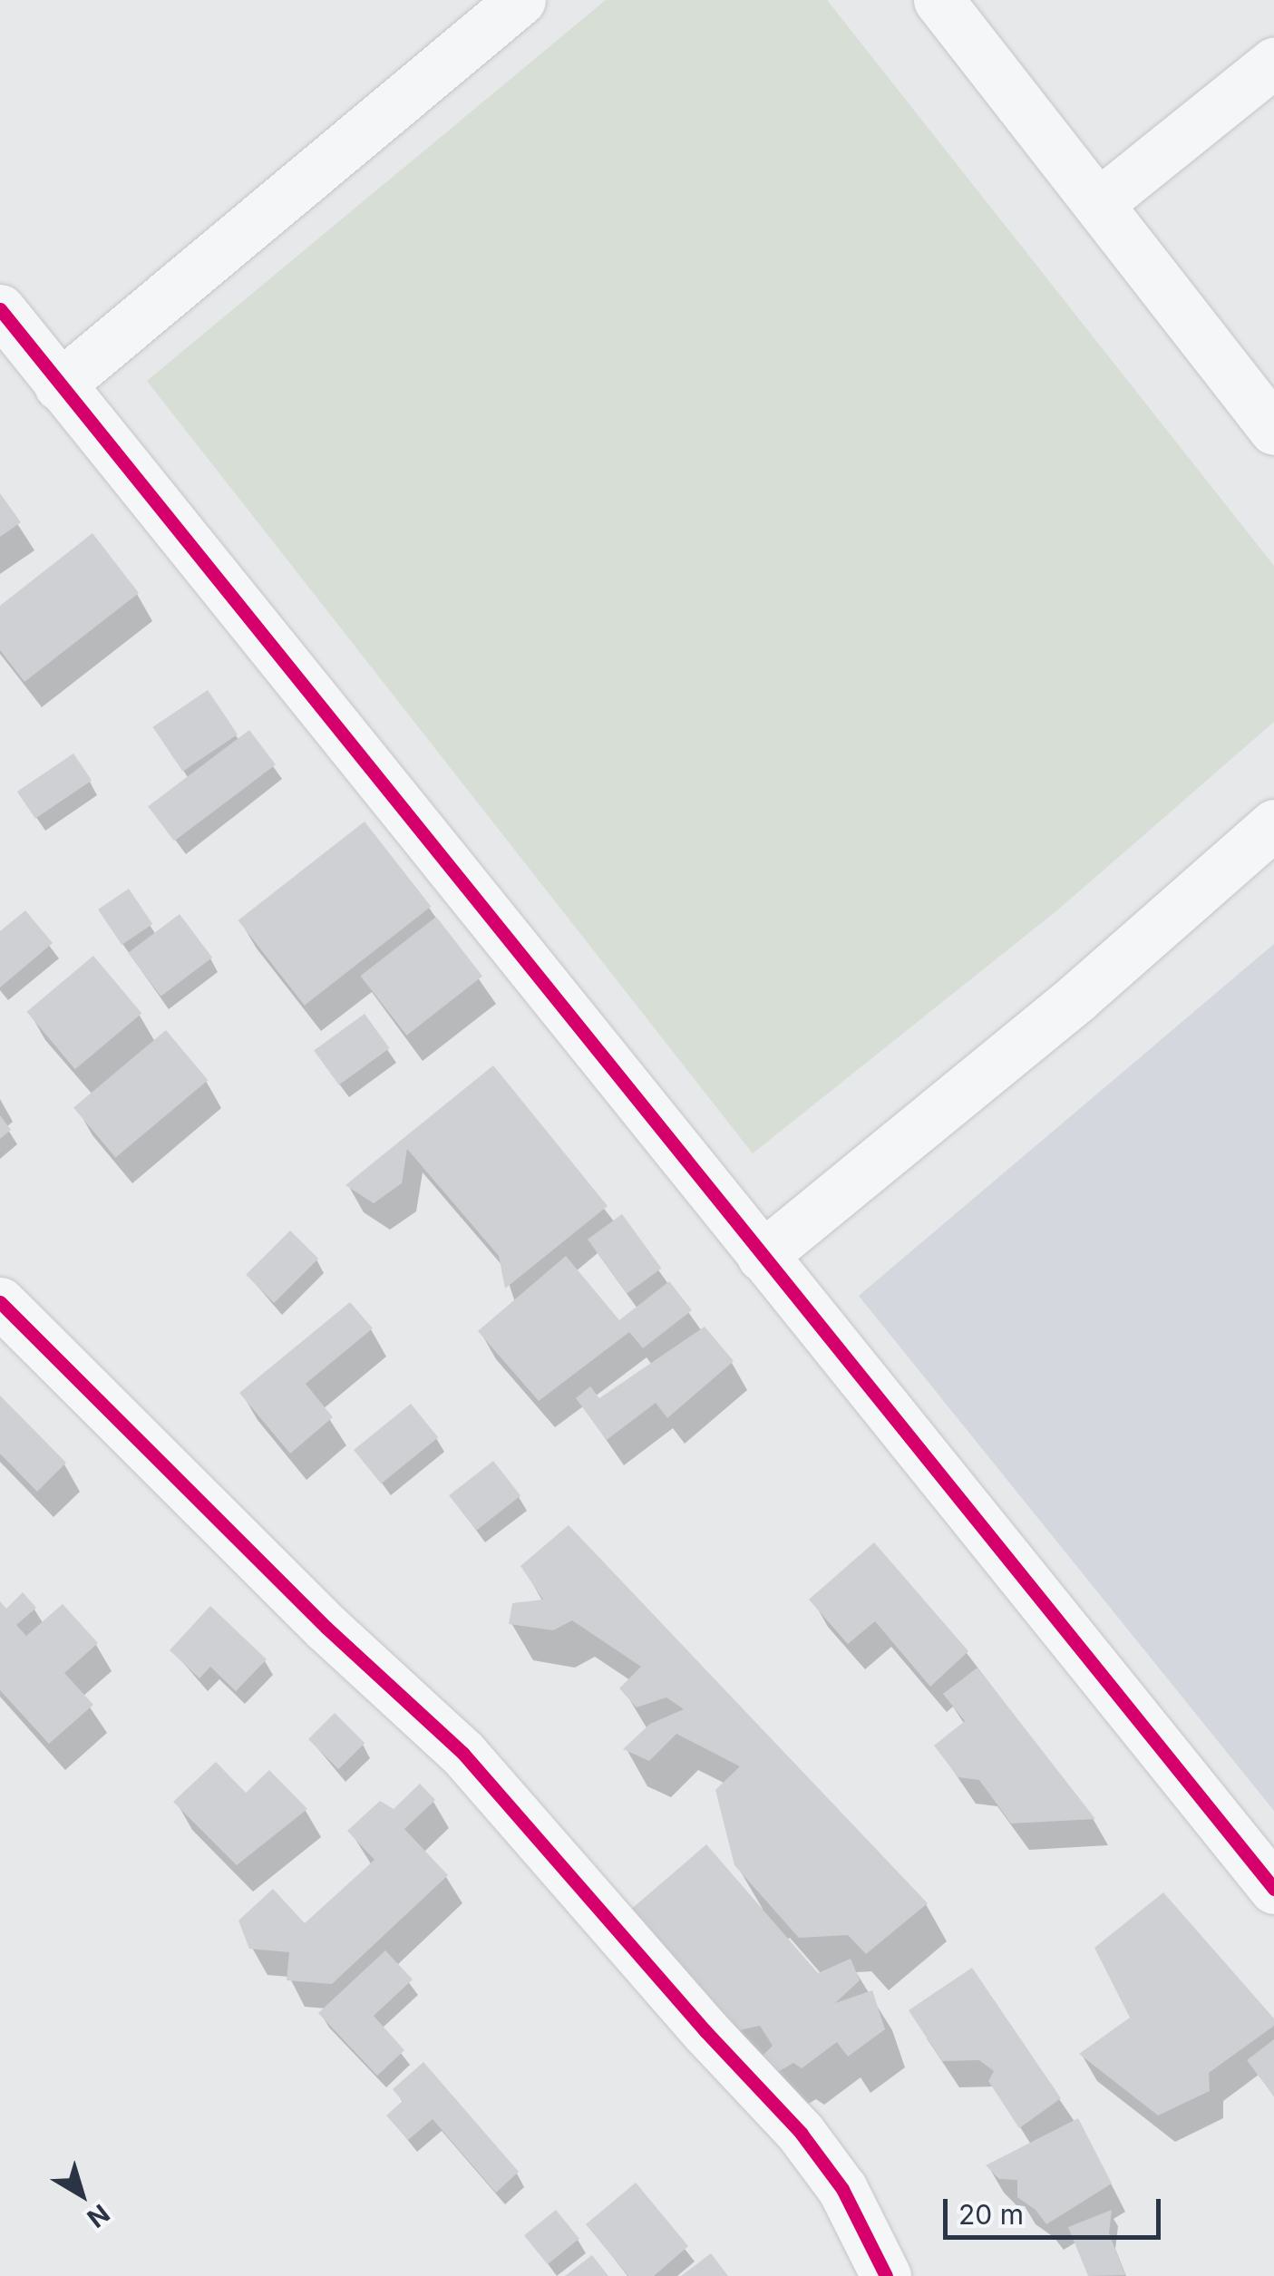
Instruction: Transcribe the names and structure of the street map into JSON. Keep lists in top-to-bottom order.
{
  "scale_bar": "20 m",
  "north": "bottom right"
}
